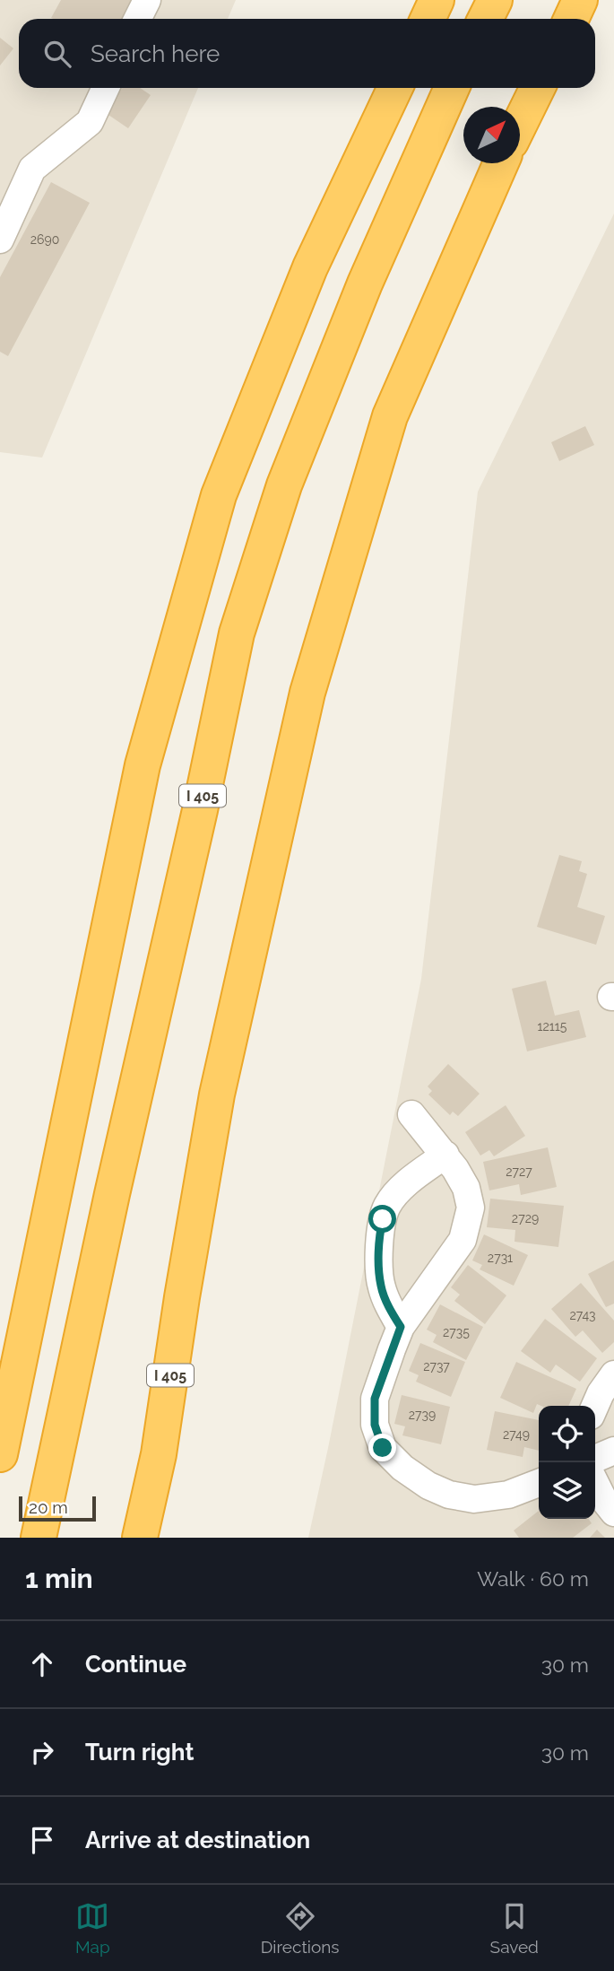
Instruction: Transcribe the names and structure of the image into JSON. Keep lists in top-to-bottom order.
{
  "streets": {
    "highway": ["I 405"]
  },
  "house_numbers": [
    "2690",
    "12115",
    "2727",
    "2729",
    "2731",
    "2743",
    "2735",
    "2737",
    "2739",
    "2749"
  ],
  "scale_bar": "20 m",
  "north": "top right",
  "page": {
    "search": "Search here",
    "scale": "20 m",
    "heading": ["1 min", "Walk · 60 m"],
    "list": [
      ["Continue", "30 m"],
      ["Turn right", "30 m"],
      "Arrive at destination"
    ],
    "nav": ["Map", "Directions", "Saved"]
  }
}
